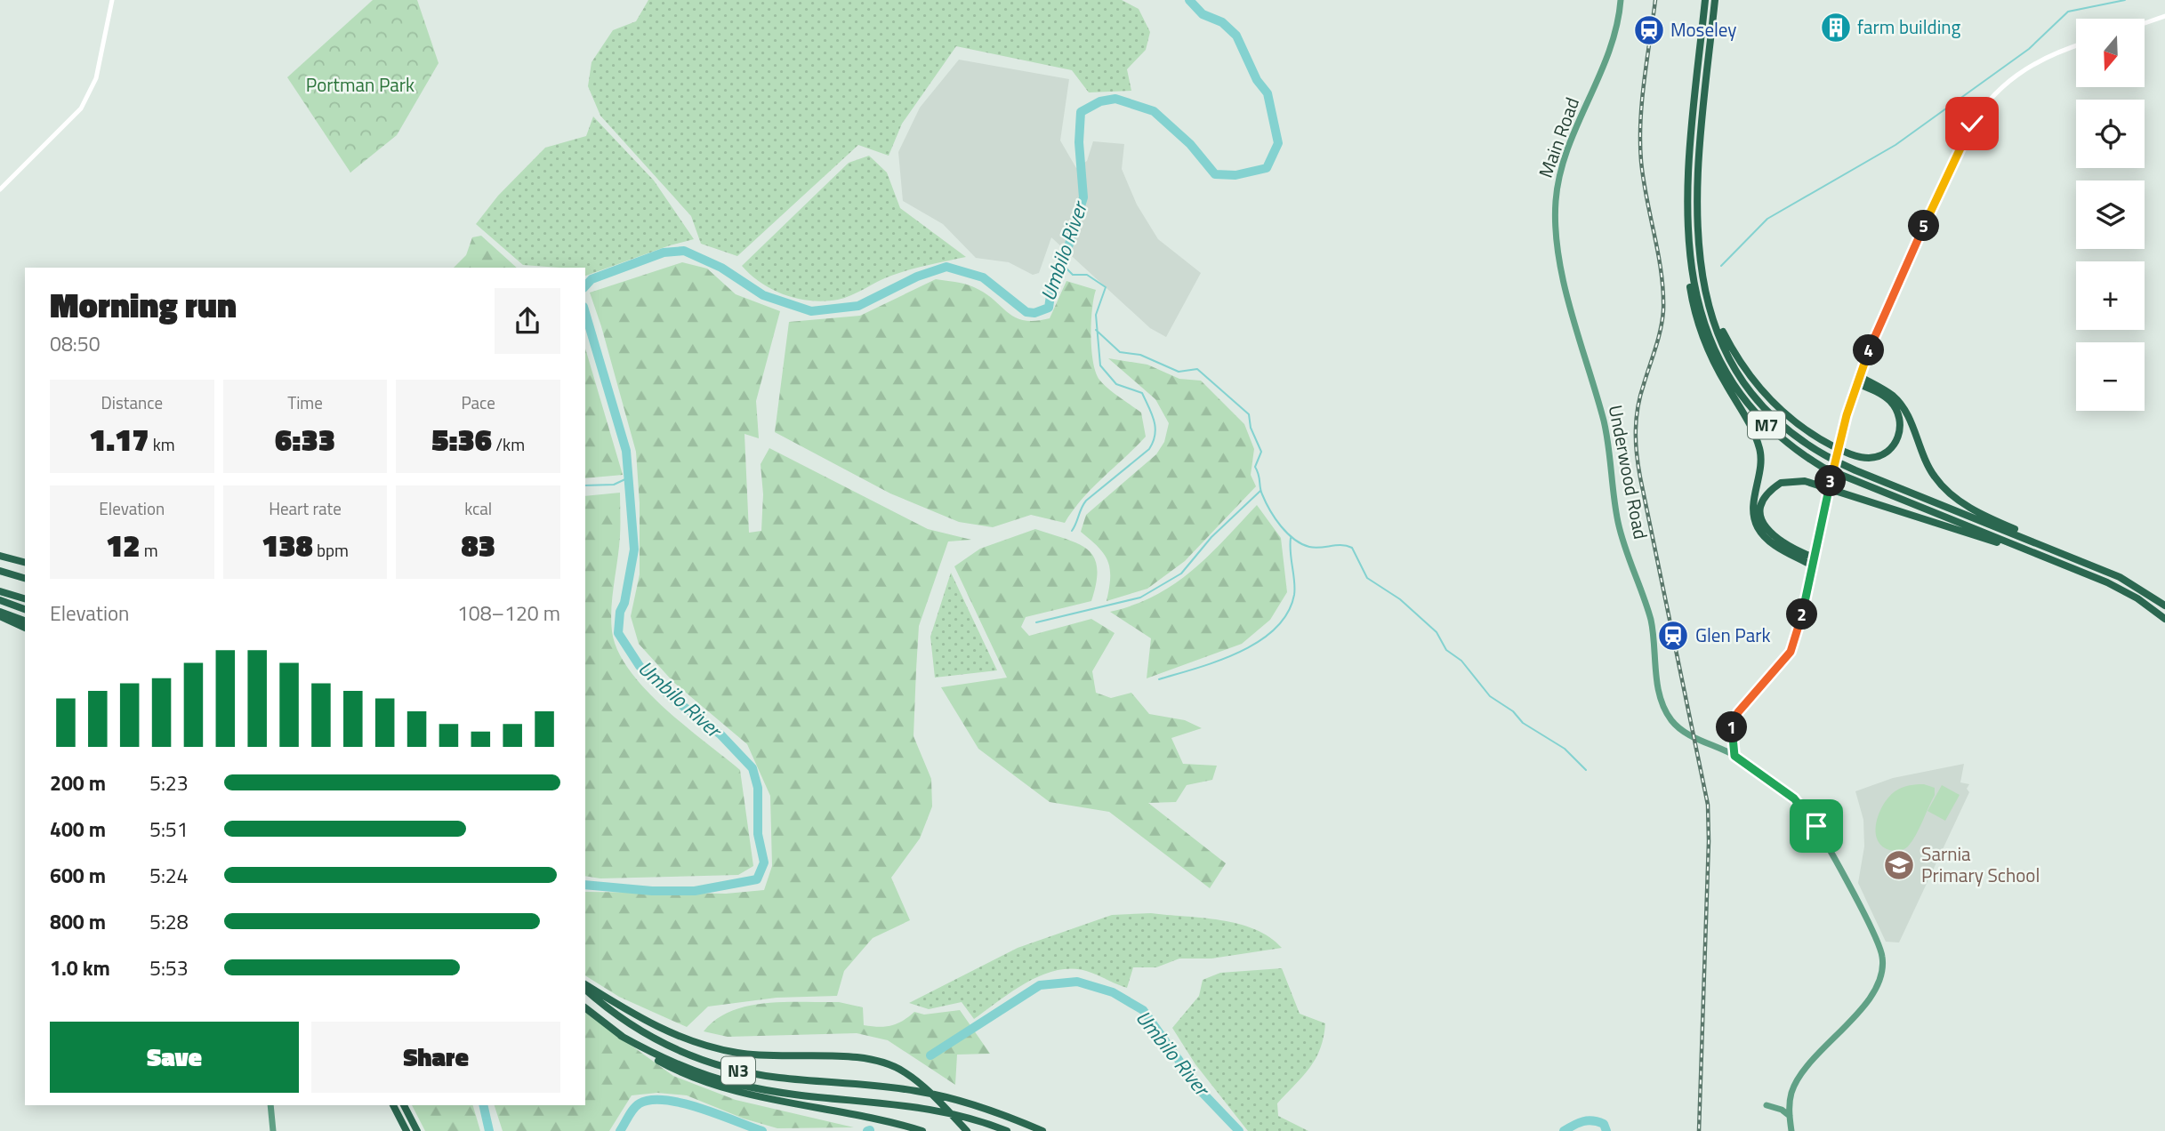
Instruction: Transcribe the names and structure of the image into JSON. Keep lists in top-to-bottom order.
{
  "streets": {
    "highway": ["M7", "N3"],
    "main road": ["Main Road", "Underwood Road"]
  },
  "crossings": [
    ["Main Road", "Underwood Road"]
  ],
  "water": ["Umbilo River"],
  "parks": ["Portman Park"],
  "places": {
    "building": ["farm building"],
    "station": ["Moseley", "Glen Park"],
    "school or university": ["Sarnia Primary School"]
  },
  "north": "bottom",
  "page": {
    "map_buttons": ["+", "−"],
    "pins": [
      "5",
      "4",
      "3",
      "2",
      "1"
    ],
    "heading": ["Morning run", "08:50"],
    "stats": [
      ["Distance", "1.17 km"],
      ["Time", "6:33"],
      ["Pace", "5:36 /km"],
      ["Elevation", "12 m"],
      ["Heart rate", "138 bpm"],
      ["kcal", "83"]
    ],
    "chart": ["Elevation", "108–120 m"],
    "list": [
      {
        "name": "200 m",
        "note": "5:23"
      },
      {
        "name": "400 m",
        "note": "5:51"
      },
      {
        "name": "600 m",
        "note": "5:24"
      },
      {
        "name": "800 m",
        "note": "5:28"
      },
      {
        "name": "1.0 km",
        "note": "5:53"
      }
    ],
    "buttons": ["Save", "Share"]
  }
}
